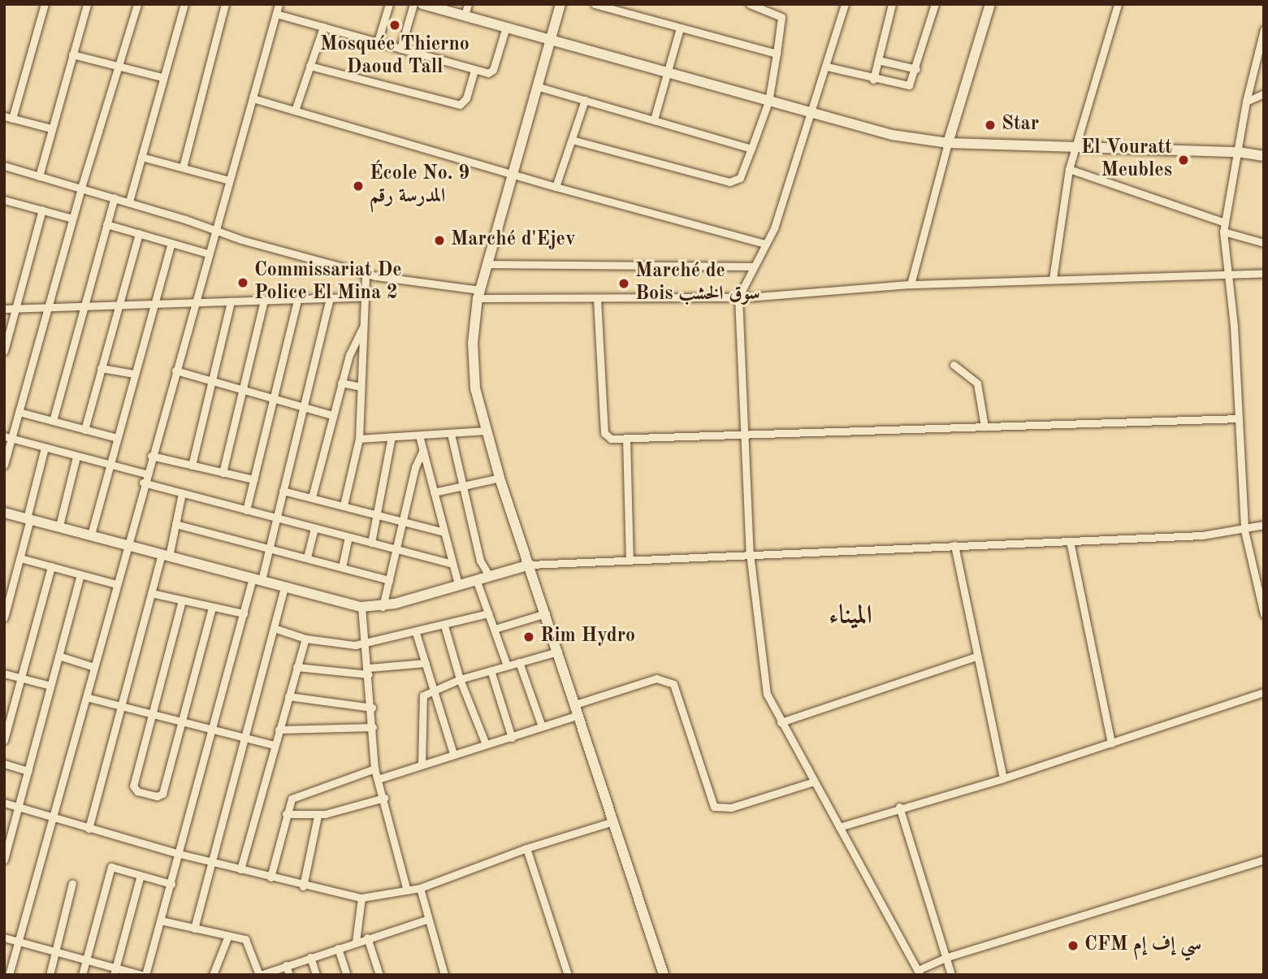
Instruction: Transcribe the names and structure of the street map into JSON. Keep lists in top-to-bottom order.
{
  "districts": ["الميناء"],
  "places": [
    "Mosquée Thierno Daoud Tall",
    "Star",
    "El Vouratt Meubles",
    "École No. 9 المدرسة رقم",
    "Marché d'Ejev",
    "Commissariat De Police El Mina 2",
    "Marché de Bois سوق الخشب",
    "Rim Hydro",
    "CFM سي إف إم"
  ]
}
